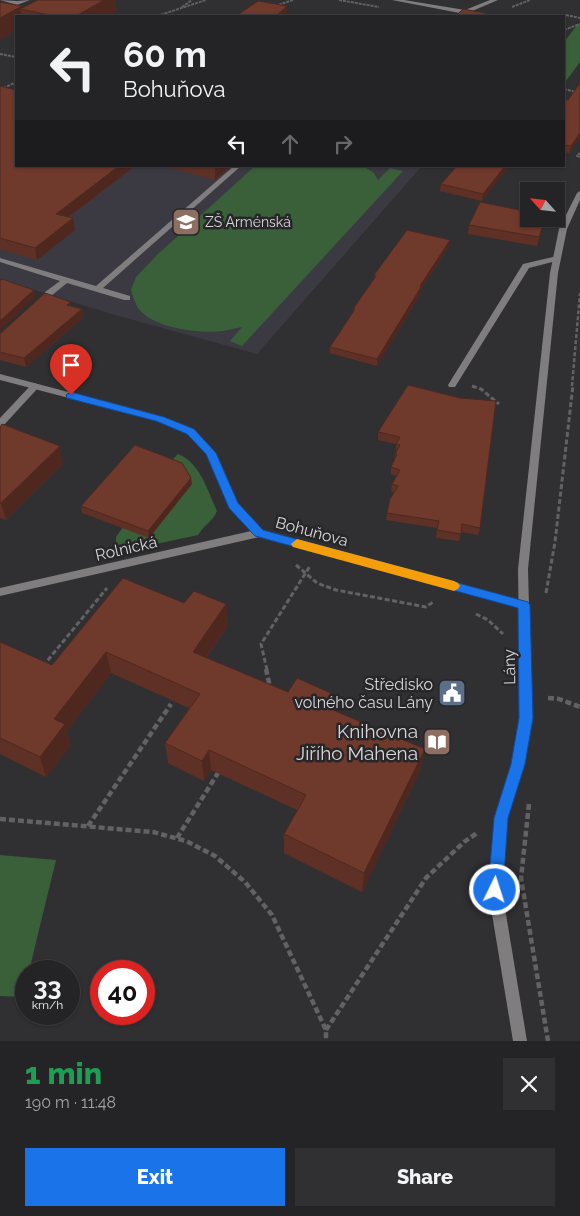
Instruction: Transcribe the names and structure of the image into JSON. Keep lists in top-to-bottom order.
{
  "streets": {
    "street": ["Bohuňova", "Rolnická", "Lány"]
  },
  "crossings": [
    ["Bohuňova", "Rolnická"],
    ["Bohuňova", "Lány"]
  ],
  "places": {
    "school or university": ["ZŠ Arménská"],
    "public building": ["Středisko volného času Lány"],
    "library": ["Knihovna Jiřího Mahena"]
  },
  "north": "top left",
  "page": {
    "turn": ["60 m", "Bohuňova"],
    "speed": "33 km/h",
    "limit": "40",
    "heading": ["1 min", "190 m · 11:48"],
    "buttons": ["Exit", "Share"]
  }
}
